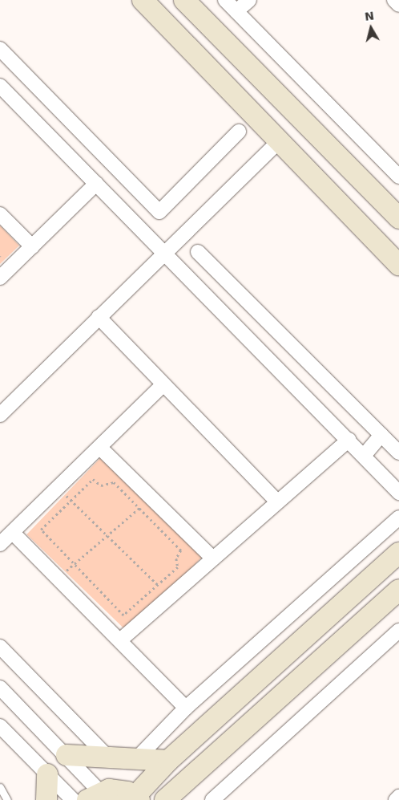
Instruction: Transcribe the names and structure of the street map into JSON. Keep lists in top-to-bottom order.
{
  "north": "top"
}
